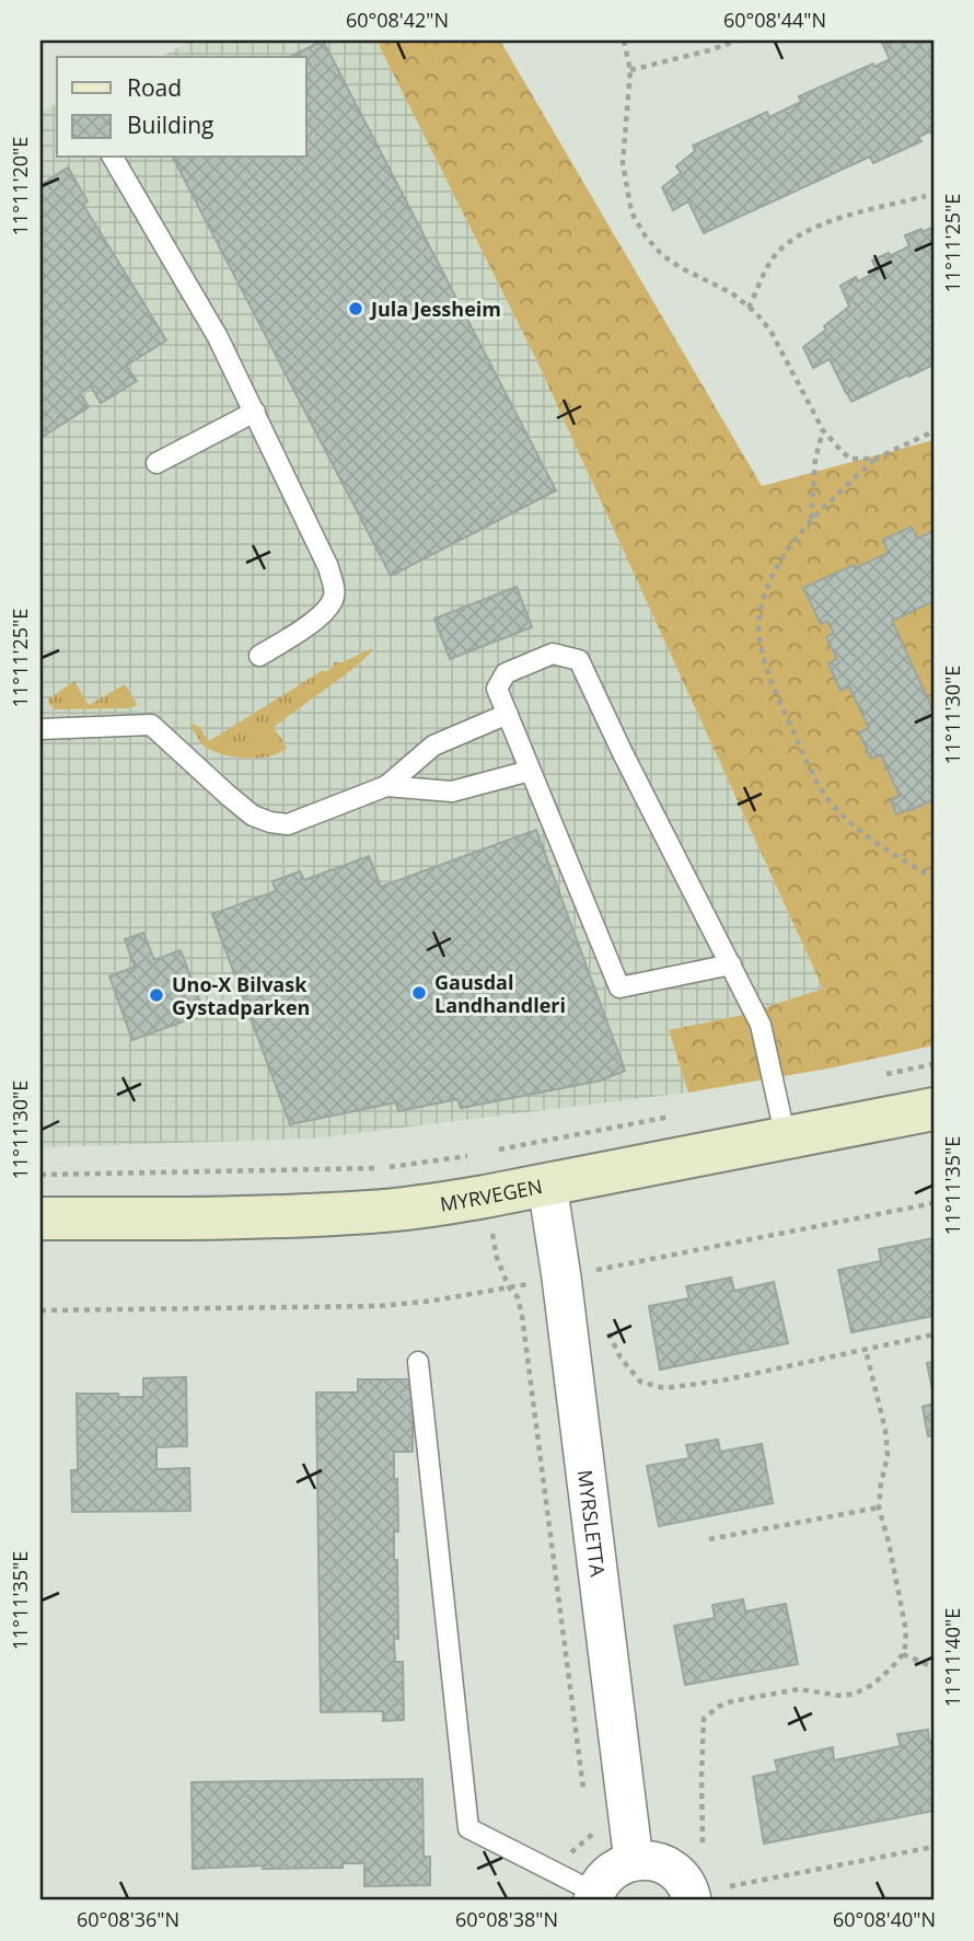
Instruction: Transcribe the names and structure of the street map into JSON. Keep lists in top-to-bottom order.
{
  "streets": {
    "street": ["MYRVEGEN", "MYRSLETTA"]
  },
  "crossings": [
    ["MYRVEGEN", "MYRSLETTA"]
  ],
  "places": ["Jula Jessheim", "Gausdal Landhandleri", "Uno-X Bilvask Gystadparken"],
  "legend": ["Road", "Building"],
  "coordinates": [
    "60°08'42\"N",
    "60°08'44\"N",
    "11°11'20\"E",
    "11°11'25\"E",
    "11°11'30\"E",
    "11°11'35\"E",
    "11°11'40\"E",
    "60°08'36\"N",
    "60°08'38\"N",
    "60°08'40\"N"
  ]
}
